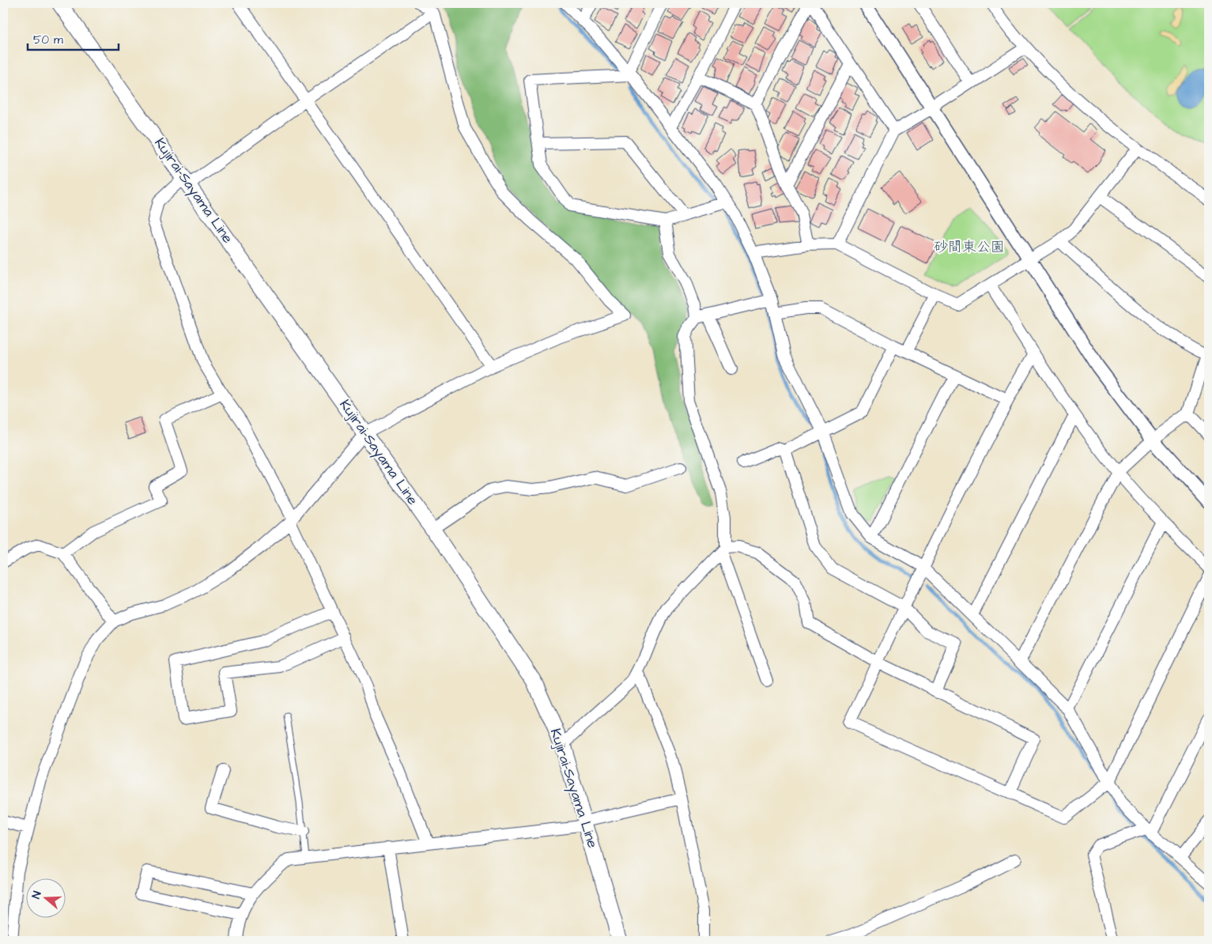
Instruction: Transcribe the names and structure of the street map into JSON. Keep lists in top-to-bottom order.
{
  "streets": {
    "main road": ["Kujirai-Sayama Line"]
  },
  "parks": ["砂間東公園"],
  "scale_bar": "50 m",
  "north": "left"
}
